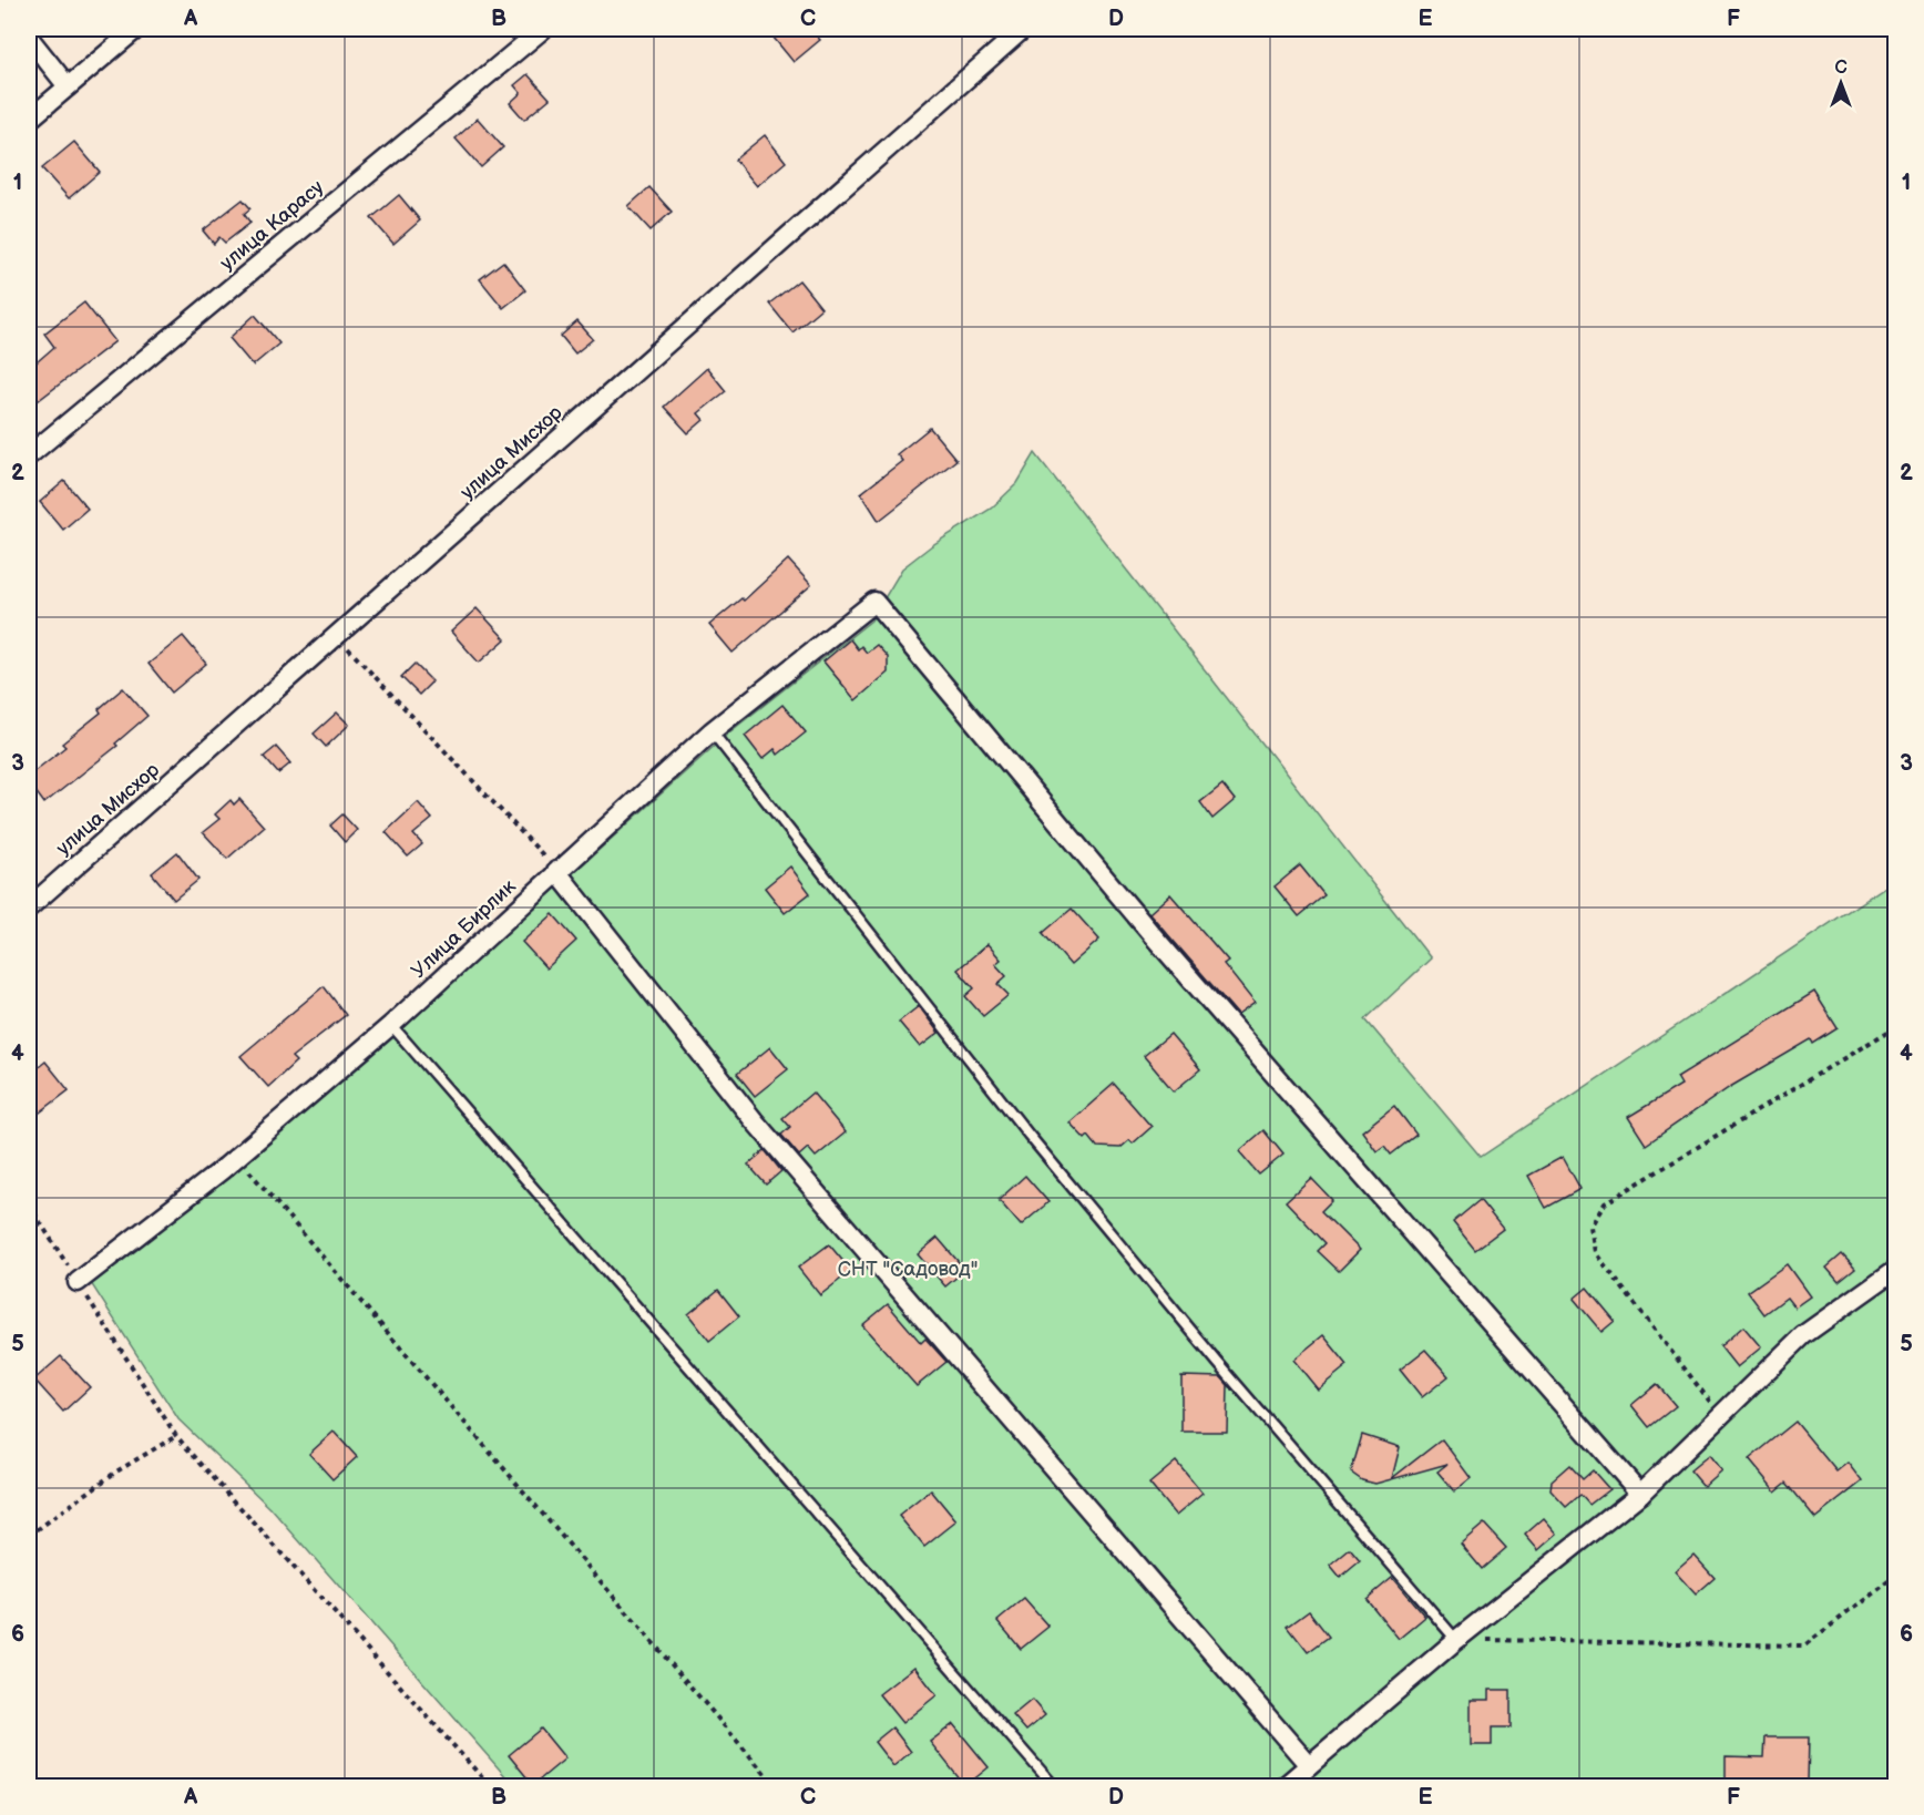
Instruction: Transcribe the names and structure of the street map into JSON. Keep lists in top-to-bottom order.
{
  "streets": {
    "street": ["улица Карасу", "улица Мисхор", "Улица Бирлик"]
  },
  "parks": ["СНТ \"Садовод\""],
  "north": "top",
  "grid": {
    "columns": [
      "A",
      "B",
      "C",
      "D",
      "E",
      "F"
    ],
    "rows": [
      "1",
      "2",
      "3",
      "4",
      "5",
      "6"
    ]
  }
}
